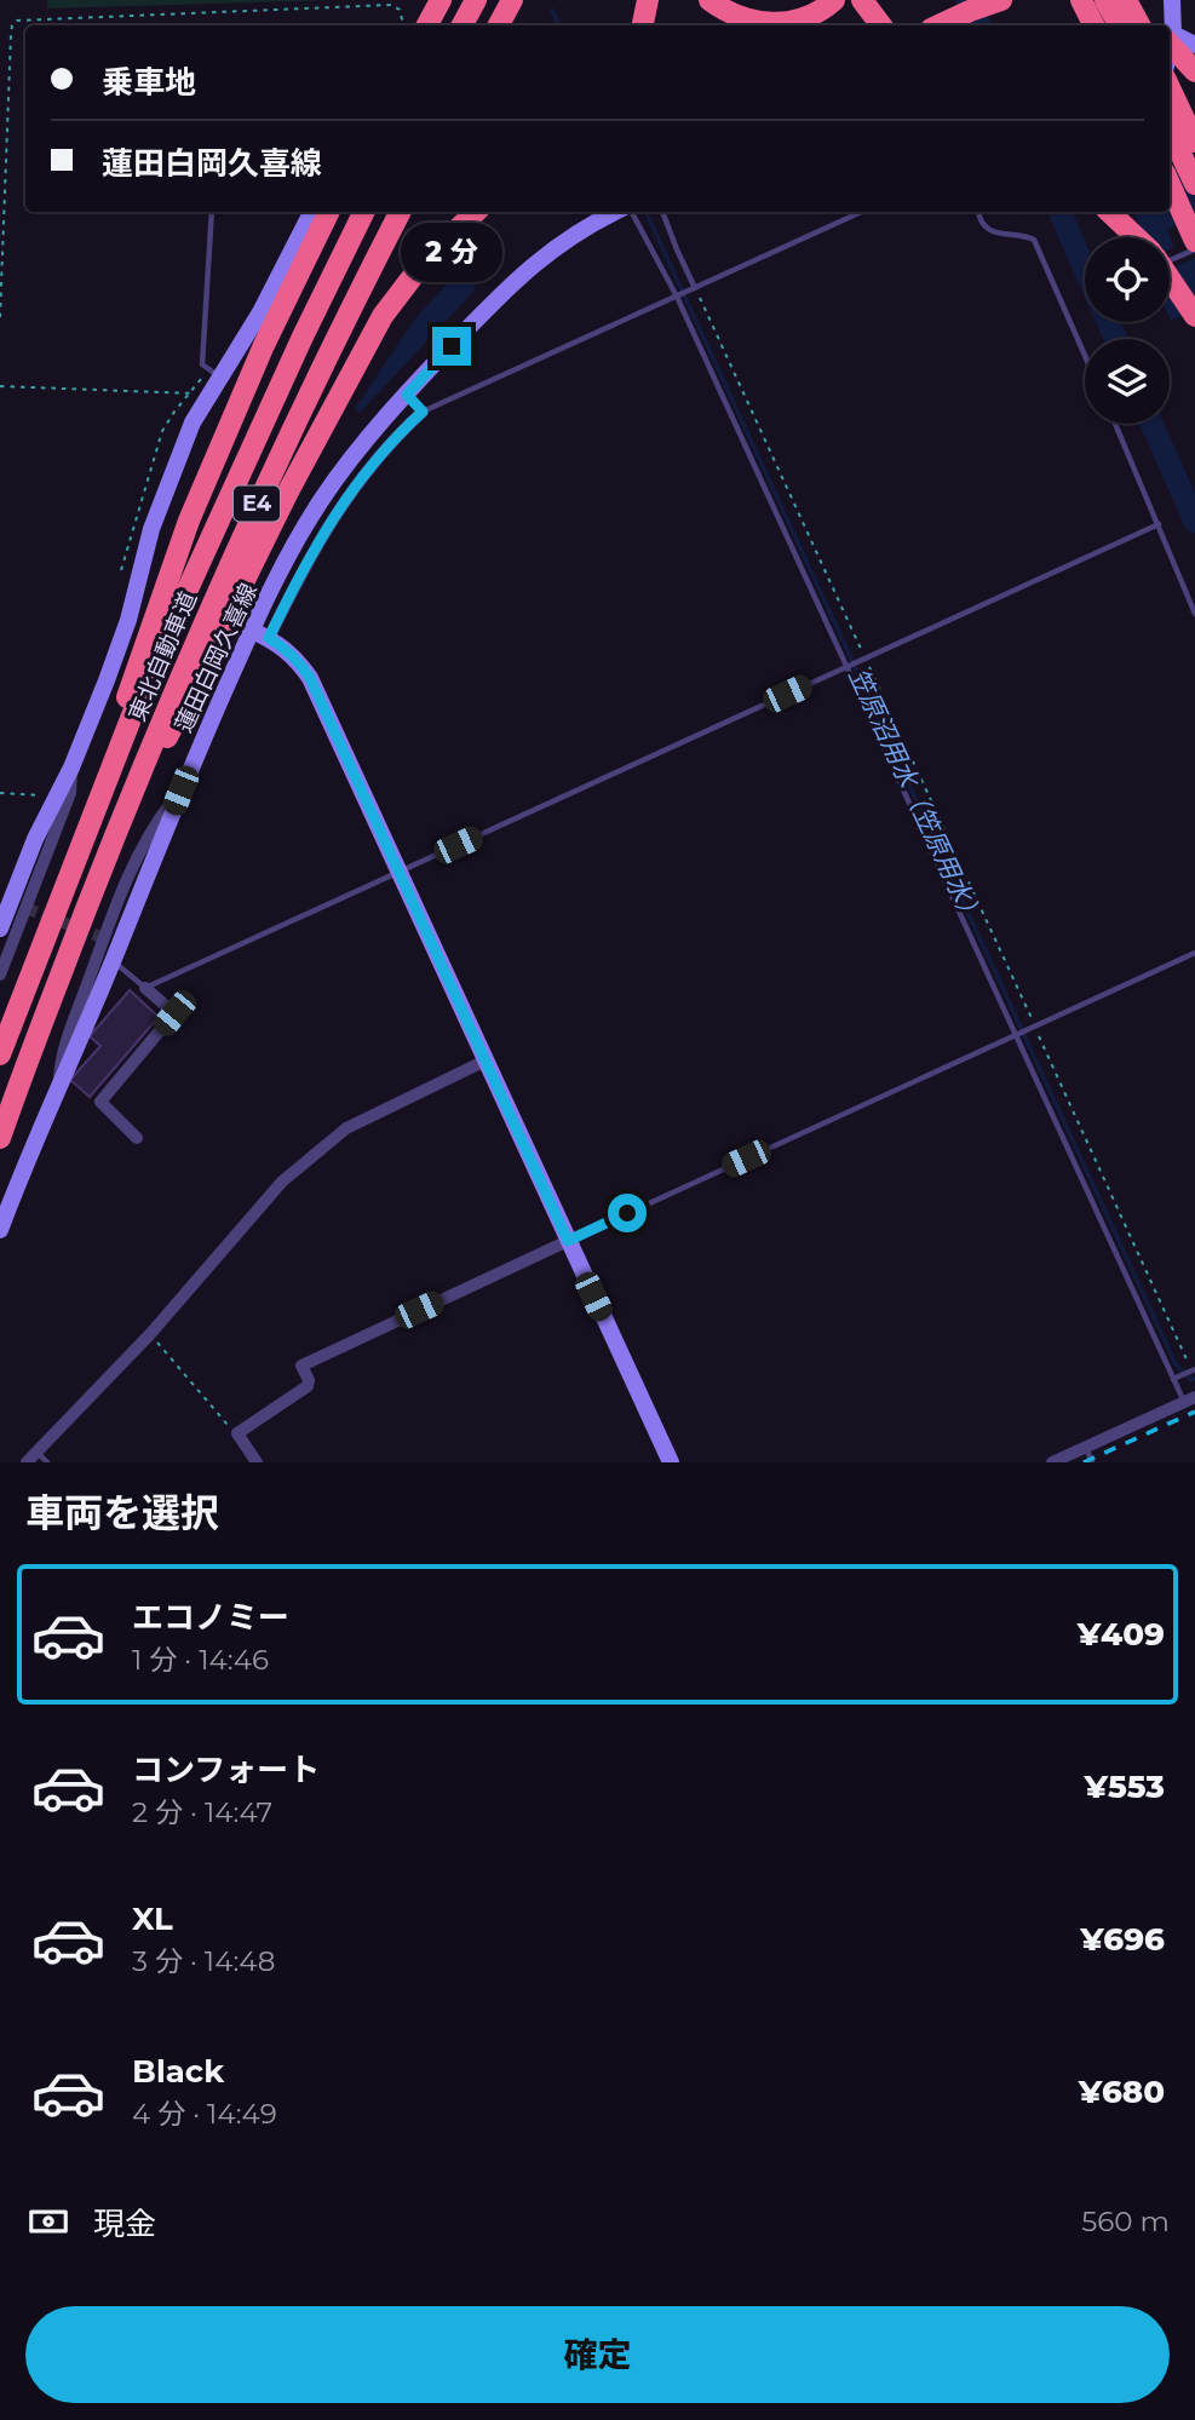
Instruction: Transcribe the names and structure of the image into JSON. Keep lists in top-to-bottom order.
{
  "streets": {
    "highway": ["E4", "東北自動車道"],
    "street": ["蓮田白岡久喜線"]
  },
  "water": ["笠原沼用水（笠原用水）"],
  "page": {
    "banner": ["乗車地", "蓮田白岡久喜線"],
    "bubble": "2 分",
    "heading": "車両を選択",
    "list": [
      {
        "name": "エコノミー",
        "note": "1 分 · 14:46",
        "value": "¥409"
      },
      {
        "name": "コンフォート",
        "note": "2 分 · 14:47",
        "value": "¥553"
      },
      {
        "name": "XL",
        "note": "3 分 · 14:48",
        "value": "¥696"
      },
      {
        "name": "Black",
        "note": "4 分 · 14:49",
        "value": "¥680"
      }
    ],
    "pay": ["現金", "560 m"],
    "buttons": "確定"
  }
}
